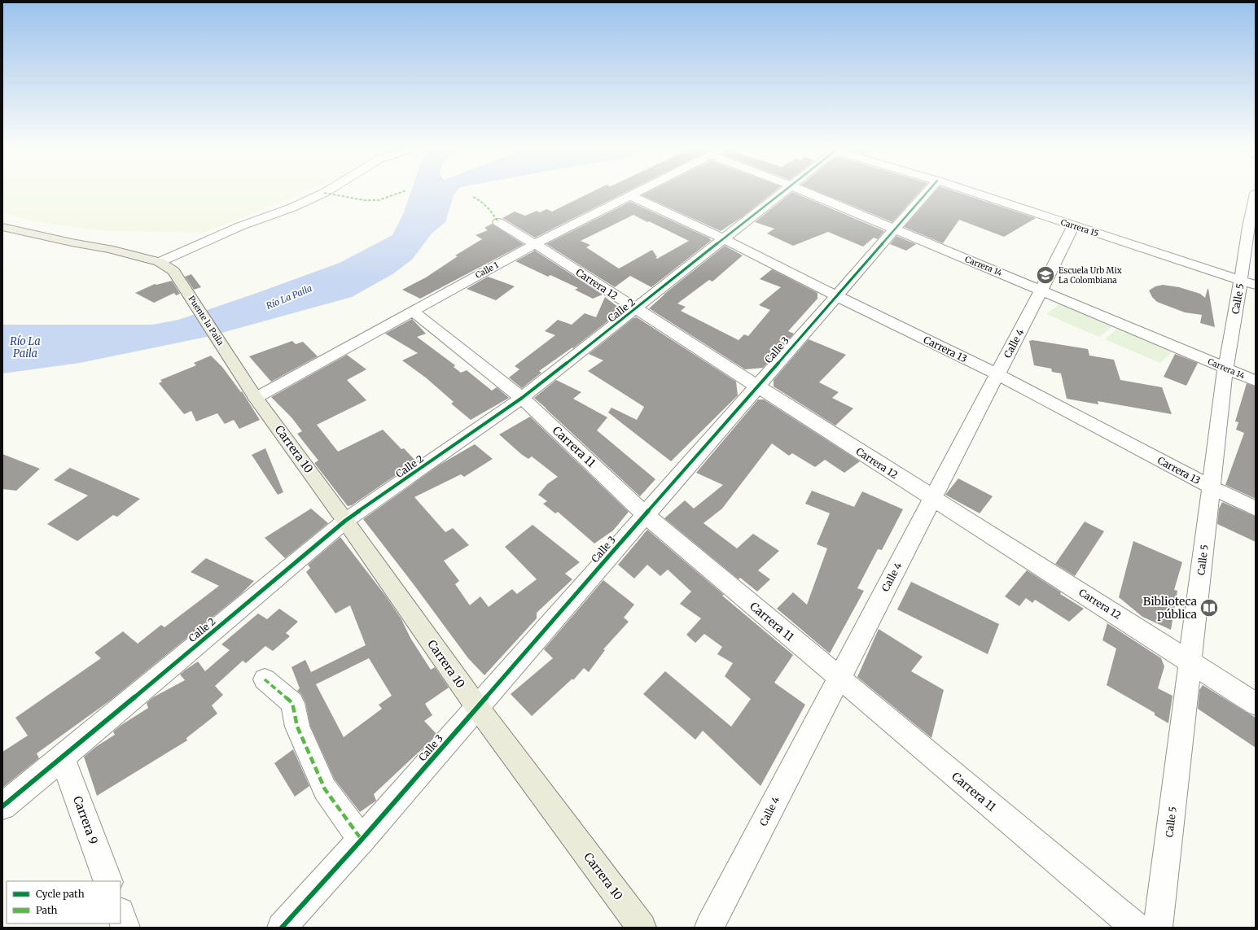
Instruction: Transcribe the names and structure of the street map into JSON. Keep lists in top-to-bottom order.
{
  "streets": {
    "main road": ["Puente la Paila", "Carrera 10"],
    "street": [
      "Carrera 15",
      "Carrera 14",
      "Calle 1",
      "Carrera 12",
      "Calle 5",
      "Calle 2",
      "Calle 4",
      "Carrera 13",
      "Calle 3",
      "Carrera 11",
      "Carrera 9"
    ]
  },
  "crossings": [
    ["Carrera 15", "Calle 5"],
    ["Carrera 15", "Calle 4"],
    ["Carrera 14", "Calle 5"],
    ["Carrera 14", "Calle 4"],
    ["Carrera 14", "Calle 3"],
    ["Calle 1", "Carrera 12"],
    ["Calle 1", "Puente la Paila"],
    ["Calle 1", "Carrera 13"],
    ["Calle 1", "Carrera 11"],
    ["Calle 1", "Carrera 10"],
    ["Carrera 12", "Calle 5"],
    ["Carrera 12", "Calle 2"],
    ["Carrera 12", "Calle 4"],
    ["Carrera 12", "Calle 3"],
    ["Calle 5", "Carrera 13"],
    ["Calle 2", "Carrera 13"],
    ["Calle 2", "Carrera 11"],
    ["Calle 2", "Carrera 10"],
    ["Calle 2", "Carrera 9"],
    ["Puente la Paila", "Carrera 10"],
    ["Calle 4", "Carrera 13"],
    ["Calle 4", "Carrera 11"],
    ["Carrera 13", "Calle 3"],
    ["Calle 3", "Carrera 11"],
    ["Calle 3", "Carrera 10"]
  ],
  "water": ["Río La Paila"],
  "places": {
    "school or university": ["Escuela Urb Mix La Colombiana"],
    "library": ["Biblioteca pública"]
  },
  "legend": ["Cycle path", "Path"]
}
